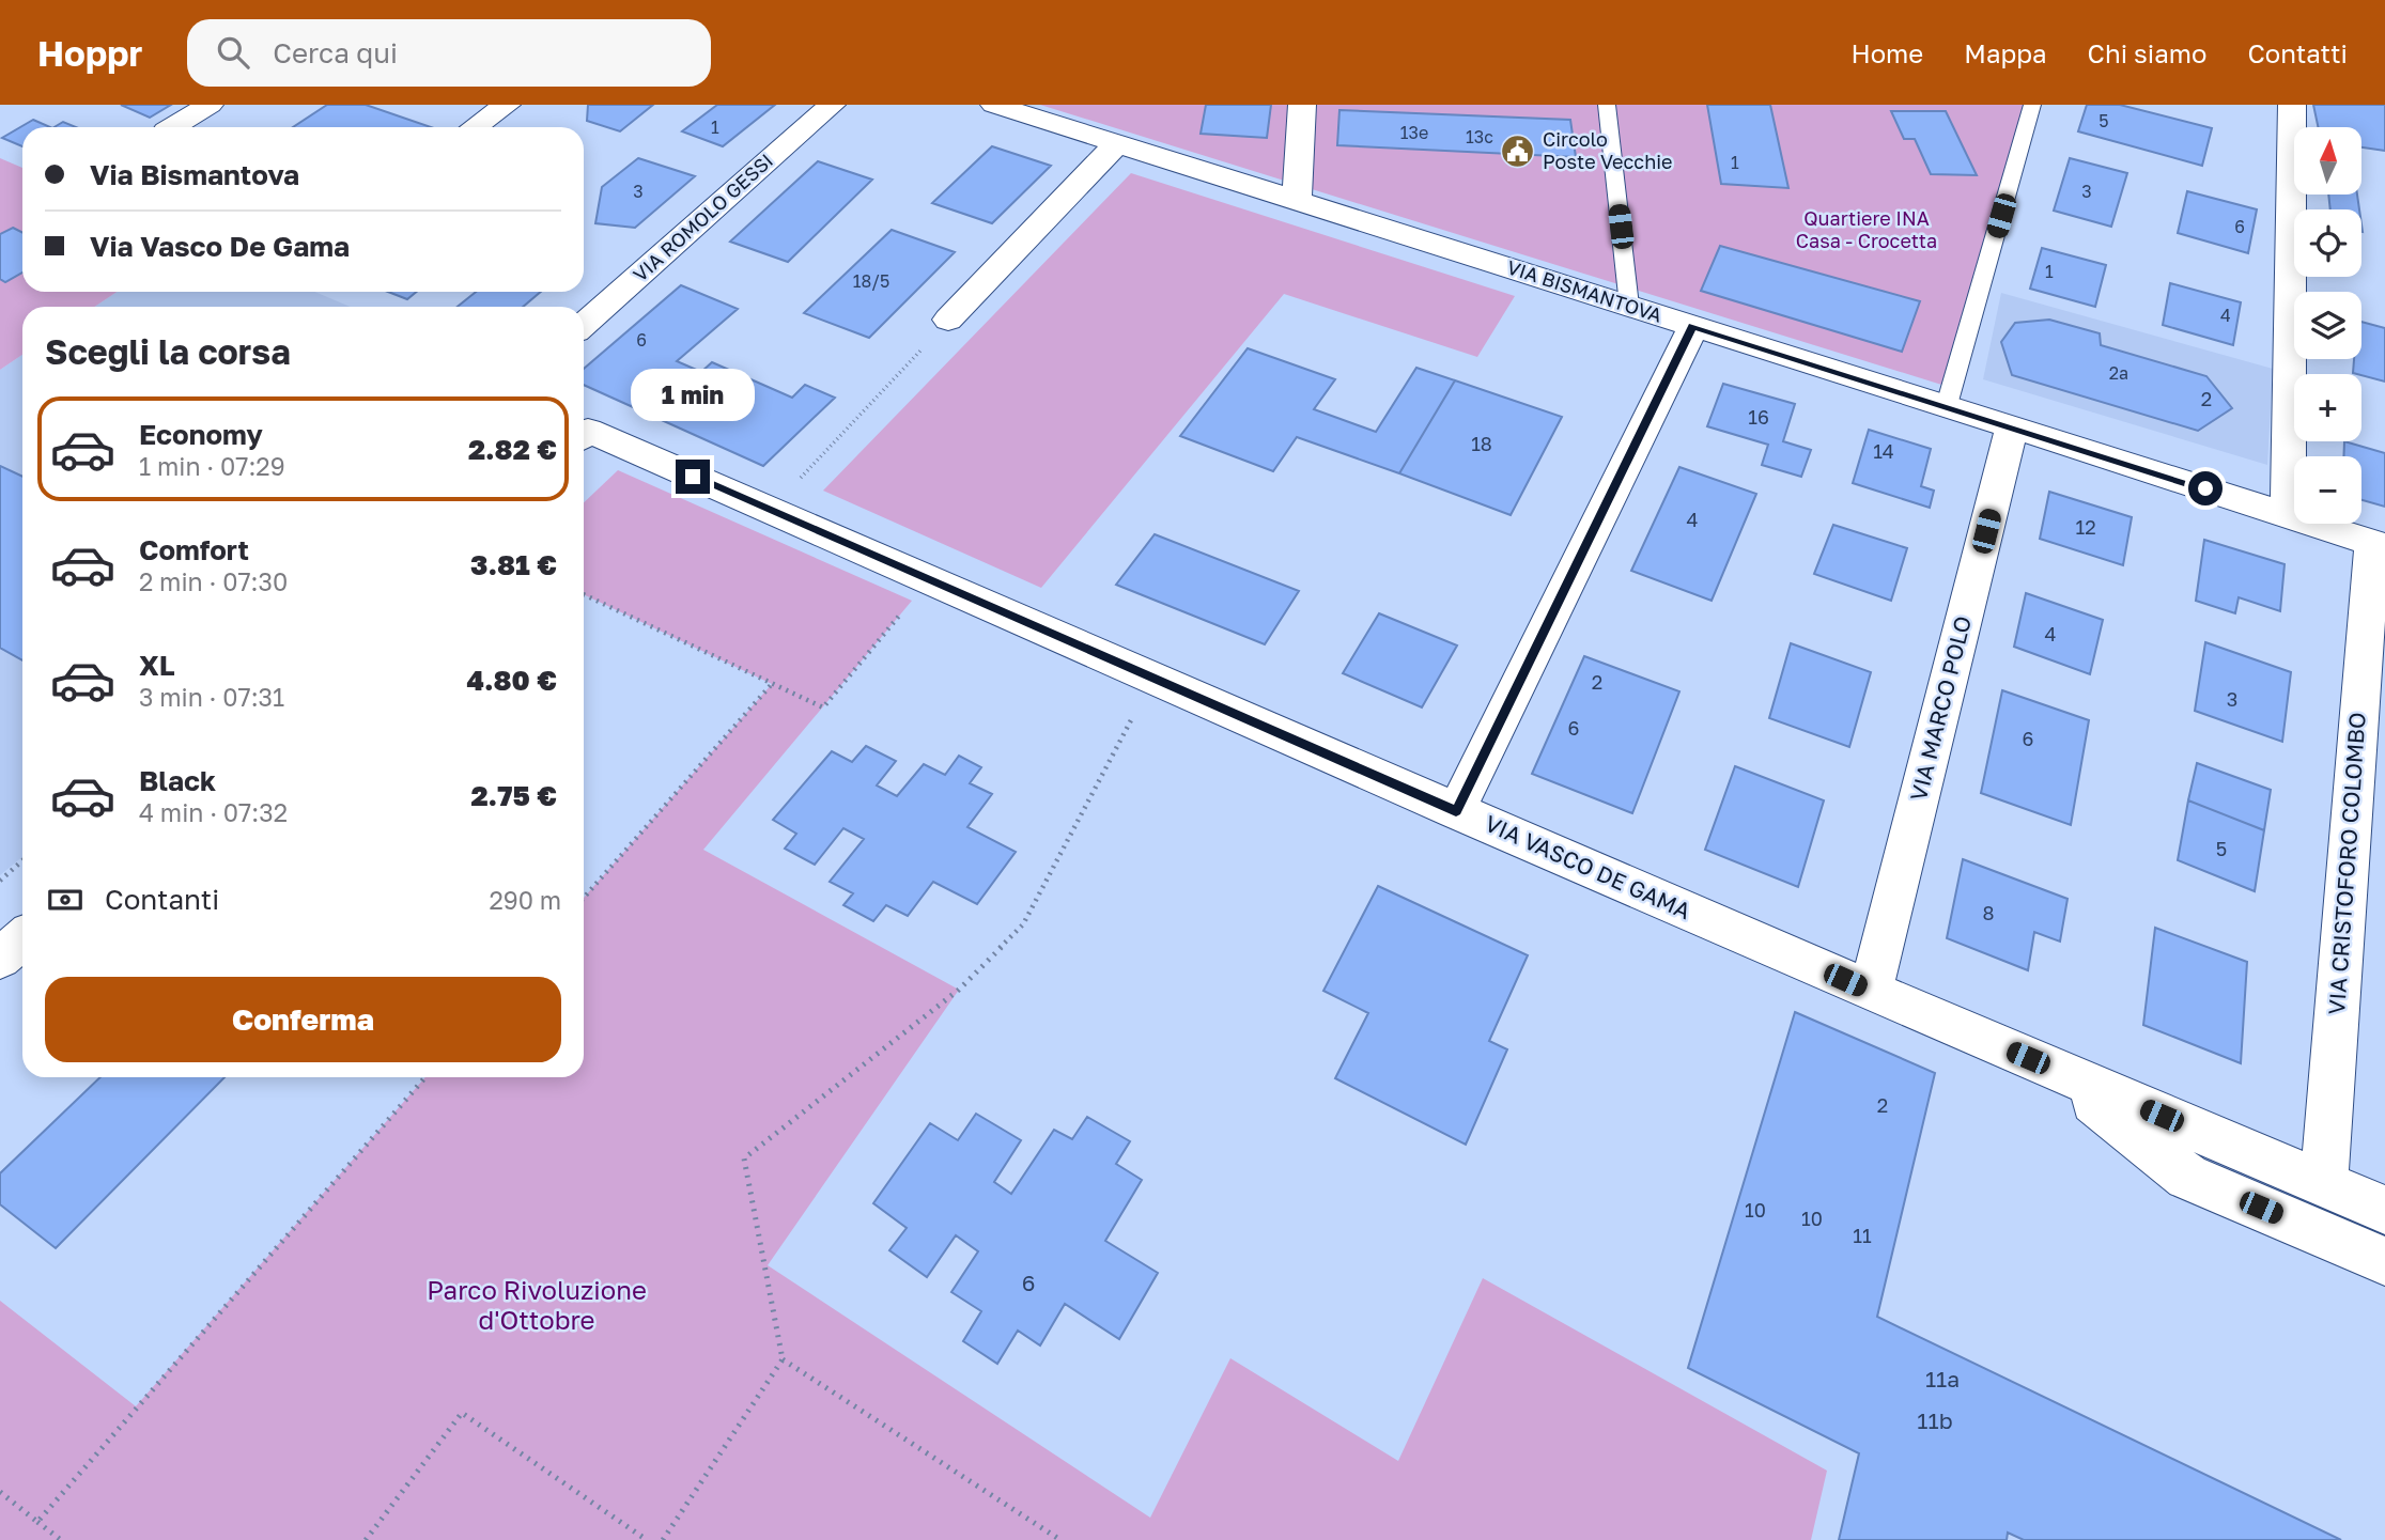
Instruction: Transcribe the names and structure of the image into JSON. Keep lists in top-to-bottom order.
{
  "streets": {
    "street": [
      "VIA ROMOLO GESSI",
      "VIA BISMANTOVA",
      "VIA MARCO POLO",
      "VIA CRISTOFORO COLOMBO",
      "VIA VASCO DE GAMA"
    ]
  },
  "crossings": [
    ["VIA BISMANTOVA", "VIA MARCO POLO"],
    ["VIA BISMANTOVA", "VIA CRISTOFORO COLOMBO"],
    ["VIA MARCO POLO", "VIA VASCO DE GAMA"],
    ["VIA CRISTOFORO COLOMBO", "VIA VASCO DE GAMA"]
  ],
  "parks": ["Quartiere INA Casa - Crocetta", "Parco Rivoluzione d'Ottobre"],
  "places": {
    "public building": ["Circolo Poste Vecchie"]
  },
  "house_numbers": [
    "5",
    "1",
    "13e",
    "13c",
    "1",
    "3",
    "3",
    "6",
    "1",
    "18/5",
    "4",
    "6",
    "2a",
    "2",
    "16",
    "18",
    "14",
    "4",
    "12",
    "4",
    "2",
    "3",
    "6",
    "6",
    "5",
    "8",
    "2",
    "10",
    "10",
    "11",
    "6",
    "11a",
    "11b"
  ],
  "north": "top",
  "page": {
    "header": "Hoppr",
    "search": "Cerca qui",
    "nav": [
      "Home",
      "Mappa",
      "Chi siamo",
      "Contatti"
    ],
    "map_buttons": ["+", "−"],
    "banner": ["Via Bismantova", "Via Vasco De Gama"],
    "heading": "Scegli la corsa",
    "bubble": "1 min",
    "list": [
      {
        "name": "Economy",
        "note": "1 min · 07:29",
        "value": "2.82 €"
      },
      {
        "name": "Comfort",
        "note": "2 min · 07:30",
        "value": "3.81 €"
      },
      {
        "name": "XL",
        "note": "3 min · 07:31",
        "value": "4.80 €"
      },
      {
        "name": "Black",
        "note": "4 min · 07:32",
        "value": "2.75 €"
      }
    ],
    "pay": ["Contanti", "290 m"],
    "buttons": "Conferma"
  }
}
